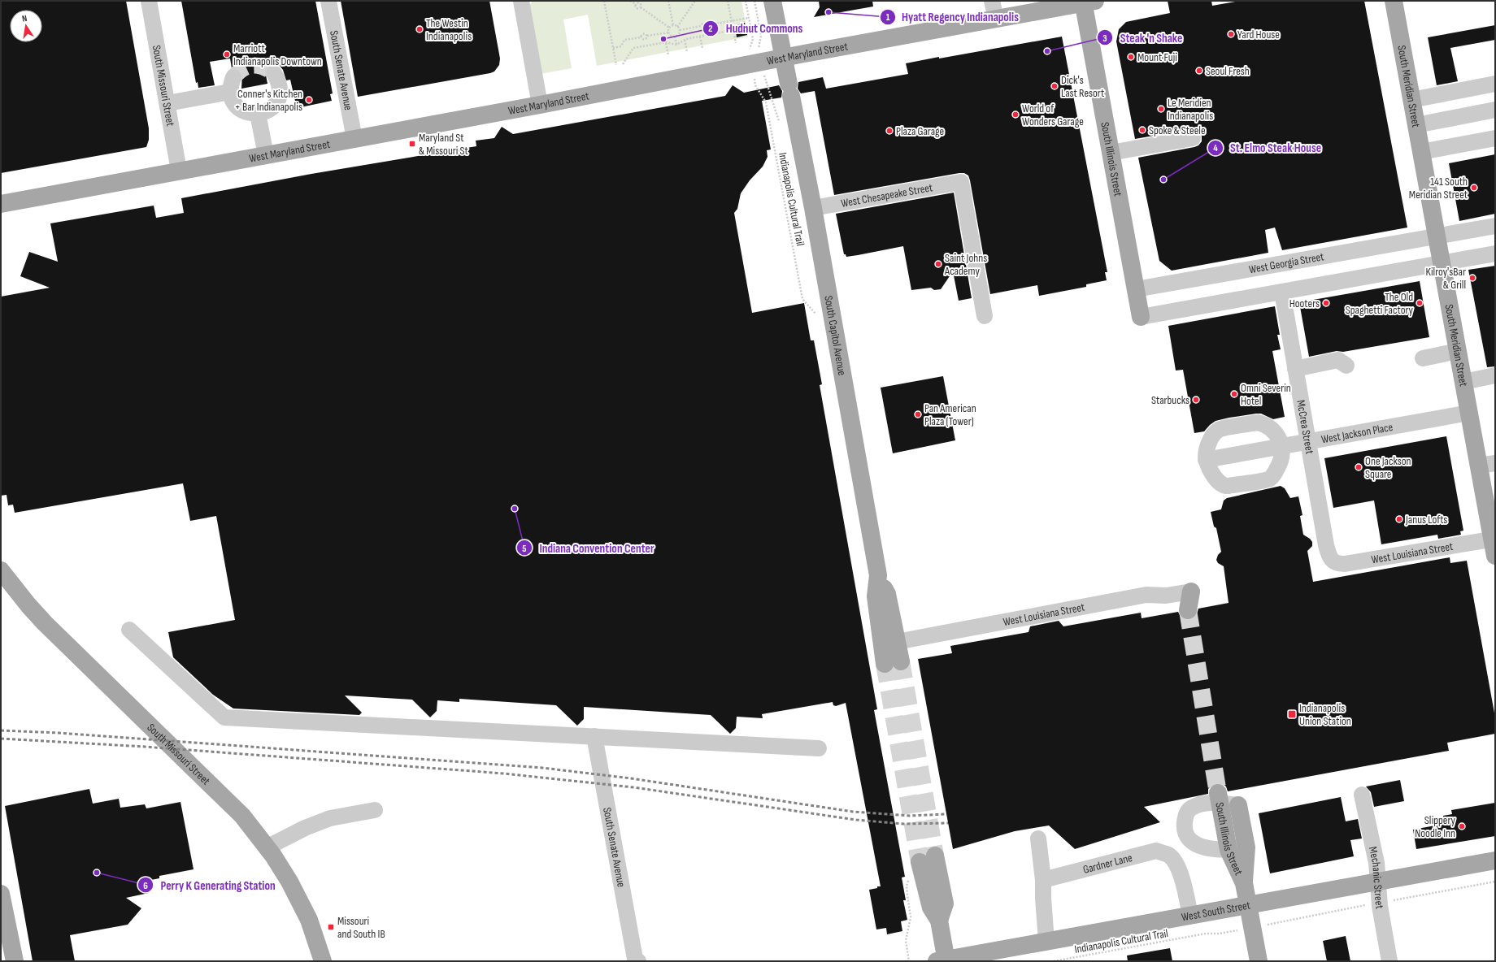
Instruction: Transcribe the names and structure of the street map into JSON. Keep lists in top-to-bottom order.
{
  "streets": {
    "main road": [
      "West Maryland Street",
      "South Missouri Street",
      "South Meridian Street",
      "South Illinois Street",
      "South Capitol Avenue",
      "West South Street"
    ],
    "street": [
      "South Senate Avenue",
      "West Chesapeake Street",
      "West Georgia Street",
      "McCrea Street",
      "West Jackson Place",
      "West Louisiana Street",
      "Gardner Lane",
      "Mechanic Street"
    ],
    "path": ["Indianapolis Cultural Trail"]
  },
  "crossings": [
    ["West Maryland Street", "South Senate Avenue"],
    ["West Maryland Street", "South Missouri Street"],
    ["West Maryland Street", "South Illinois Street"],
    ["West Maryland Street", "South Capitol Avenue"],
    ["South Meridian Street", "West Georgia Street"],
    ["South Meridian Street", "West Jackson Place"],
    ["South Meridian Street", "West Louisiana Street"],
    ["South Illinois Street", "West Georgia Street"],
    ["South Illinois Street", "West South Street"],
    ["West Chesapeake Street", "South Capitol Avenue"],
    ["South Capitol Avenue", "West Louisiana Street"],
    ["McCrea Street", "West Jackson Place"],
    ["McCrea Street", "West Louisiana Street"],
    ["Gardner Lane", "West South Street"],
    ["Mechanic Street", "West South Street"]
  ],
  "places": {
    "other": [
      "Hyatt Regency Indianapolis",
      "The Westin Indianapolis",
      "Yard House",
      "Hudnut Commons",
      "Steak 'n Shake",
      "Marriott Indianapolis Downtown",
      "Mount Fuji",
      "Seoul Fresh",
      "Dick's Last Resort",
      "Conner's Kitchen + Bar Indianapolis",
      "Le Meridien Indianapolis",
      "World of Wonders Garage",
      "Spoke & Steele",
      "Plaza Garage",
      "St. Elmo Steak House",
      "141 South Meridian Street",
      "Saint Johns Academy",
      "Kilroy'sBar & Grill",
      "Hooters",
      "The Old Spaghetti Factory",
      "Omni Severin Hotel",
      "Starbucks",
      "Pan American Plaza (Tower)",
      "One Jackson Square",
      "Indiana Convention Center",
      "Janus Lofts",
      "Slippery Noodle Inn",
      "Perry K Generating Station"
    ],
    "transit": ["Maryland St & Missouri St", "Indianapolis Union Station", "Missouri and South IB"]
  },
  "north": "top"
}
